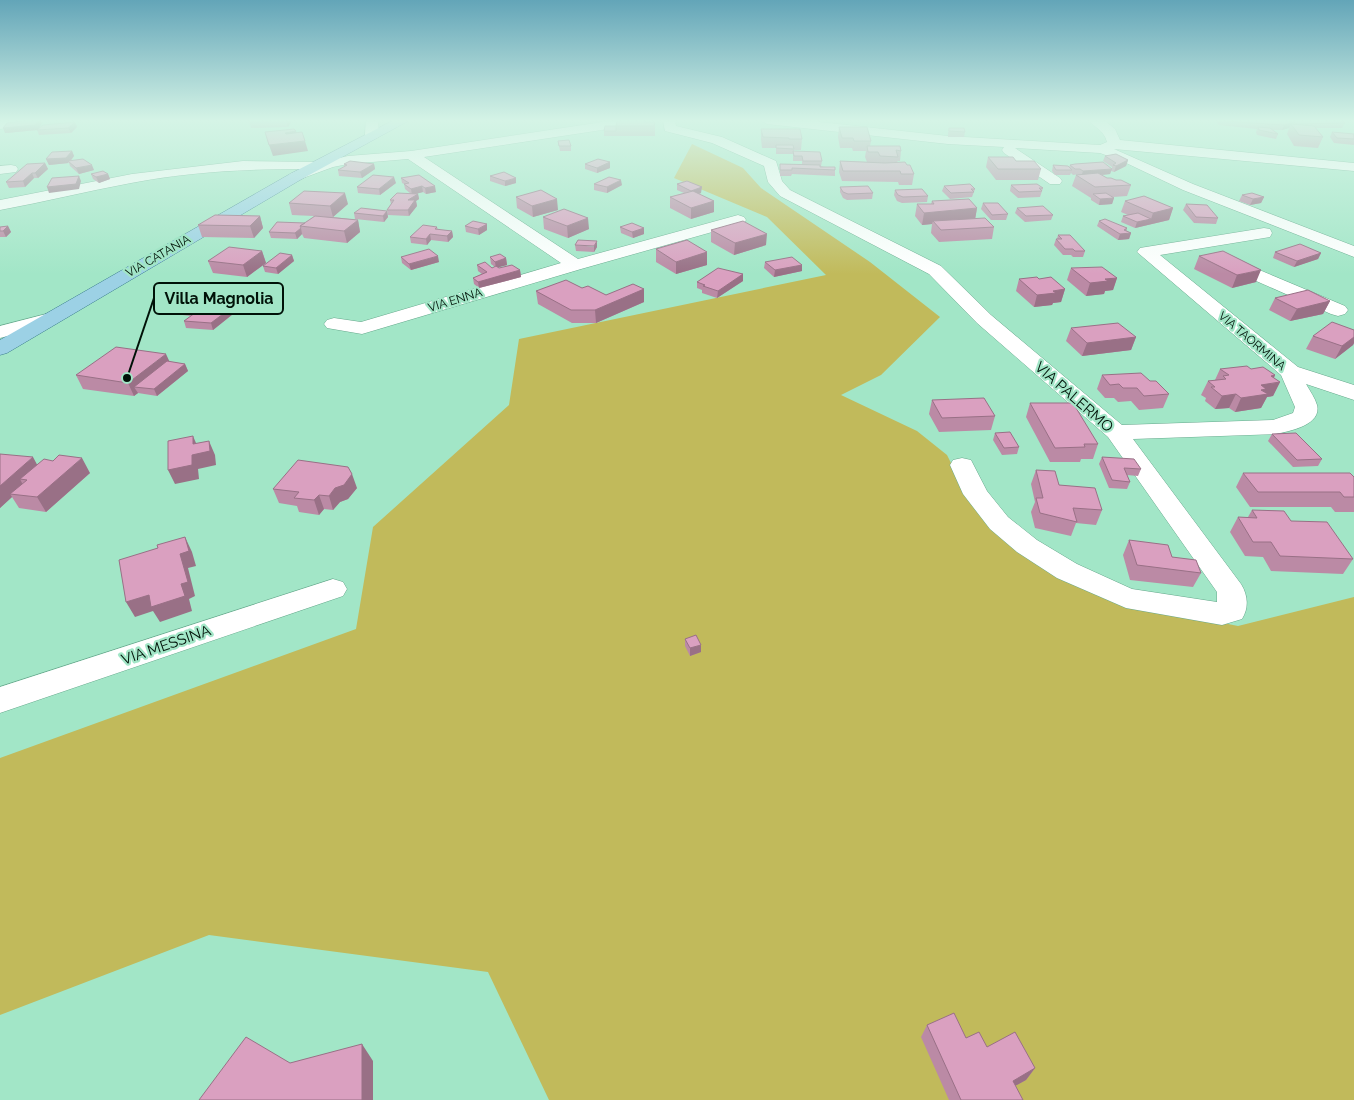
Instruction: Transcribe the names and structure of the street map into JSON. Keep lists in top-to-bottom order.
{
  "streets": {
    "main road": ["VIA CATANIA"],
    "street": [
      "VIA ENNA",
      "VIA TAORMINA",
      "VIA PALERMO",
      "VIA MESSINA"
    ]
  },
  "crossings": [
    ["VIA TAORMINA", "VIA PALERMO"]
  ],
  "places": ["Villa Magnolia"]
}
